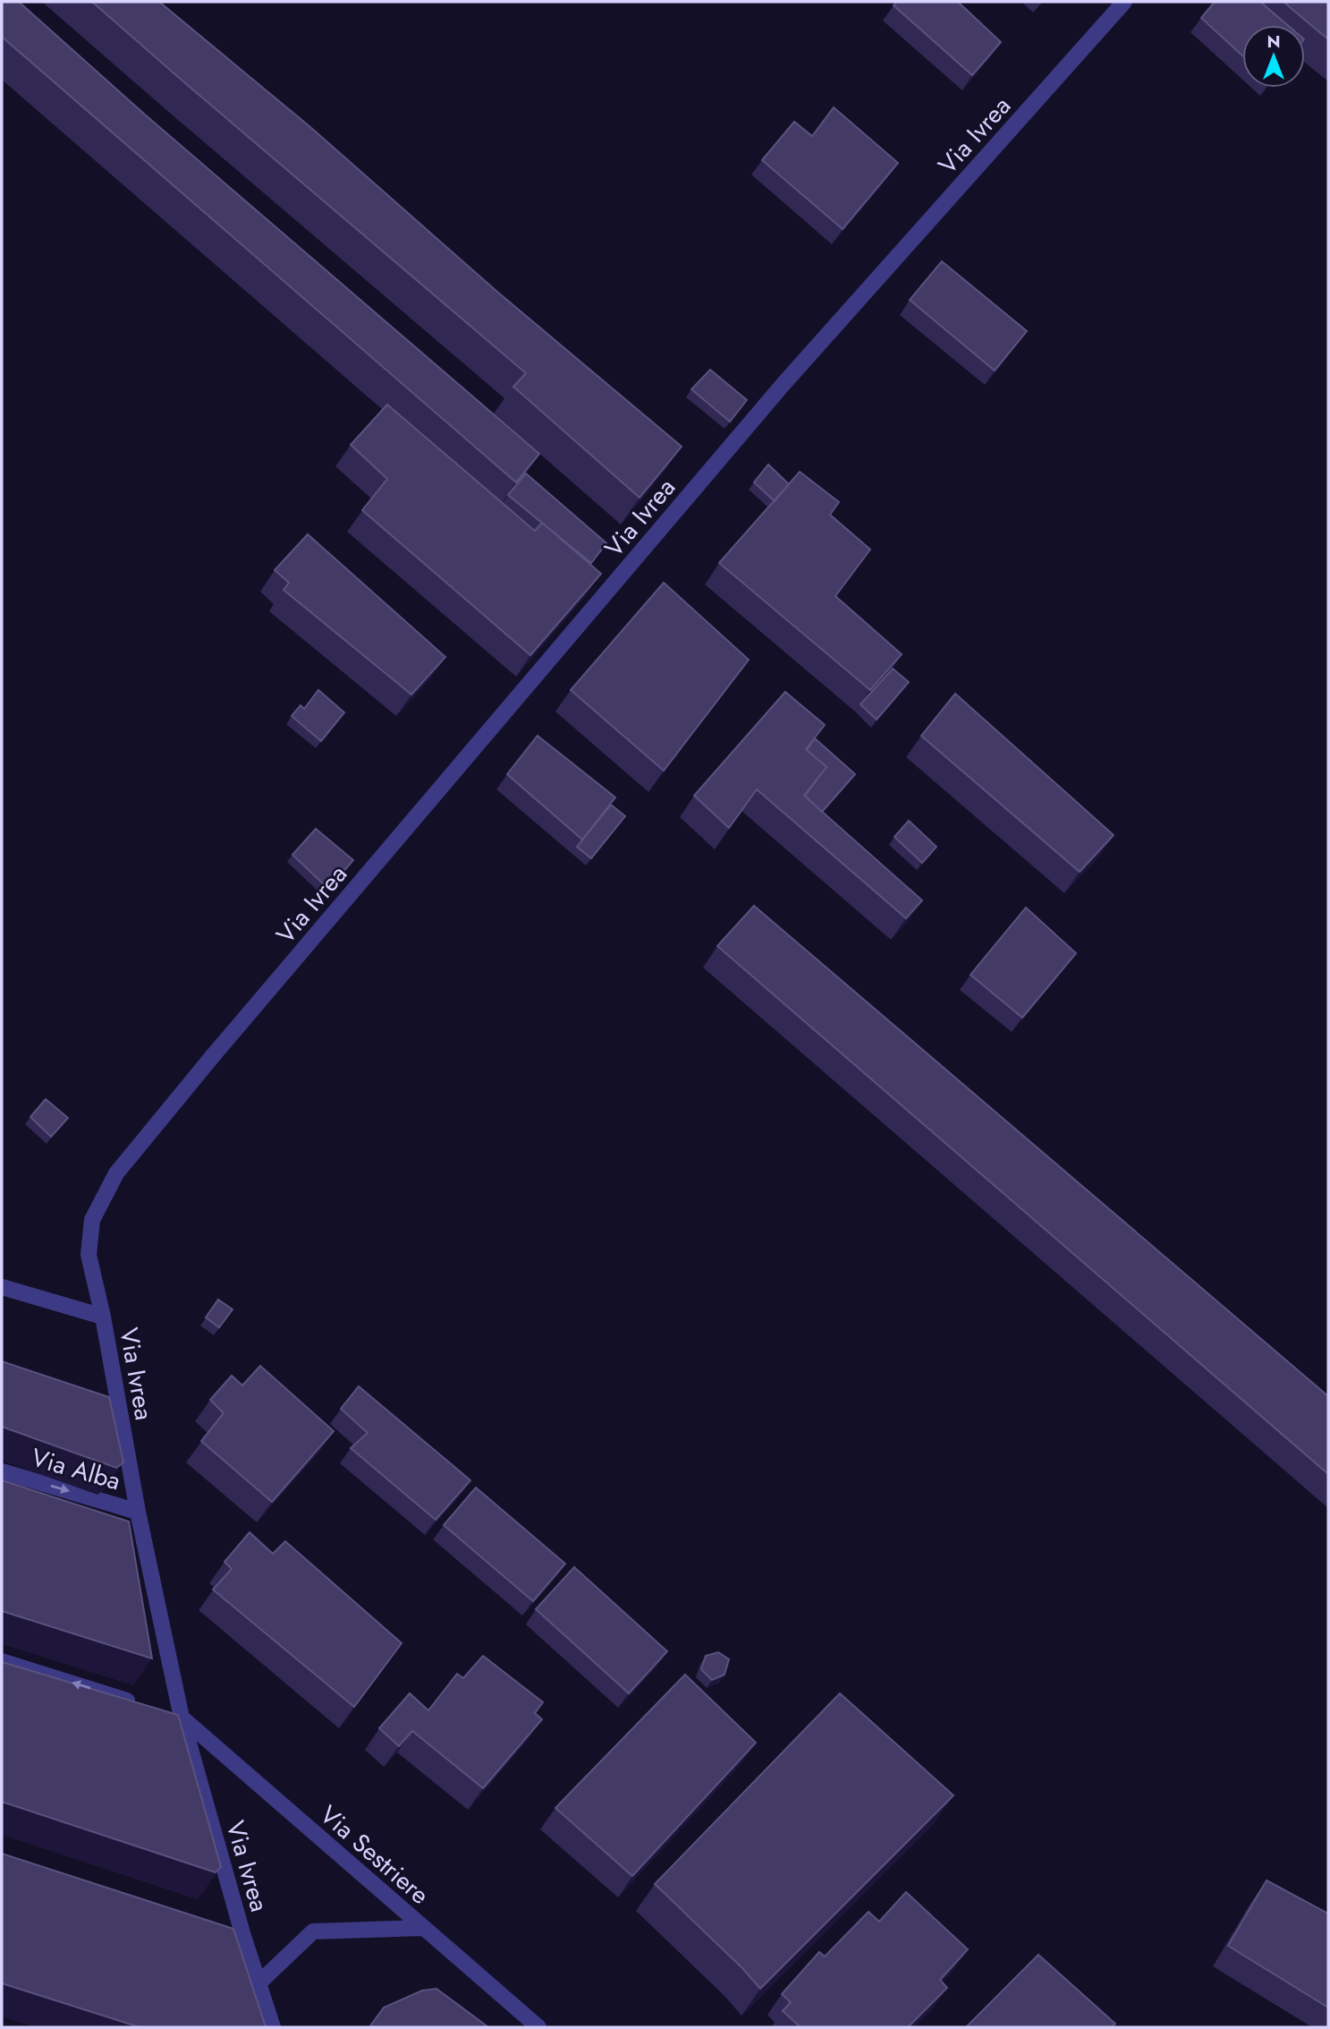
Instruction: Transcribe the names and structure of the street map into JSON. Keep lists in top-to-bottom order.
{
  "streets": {
    "street": ["Via Ivrea", "Via Alba", "Via Sestriere"]
  },
  "crossings": [
    ["Via Ivrea", "Via Alba"],
    ["Via Ivrea", "Via Sestriere"]
  ],
  "one_way": ["Via Alba"],
  "north": "top"
}
